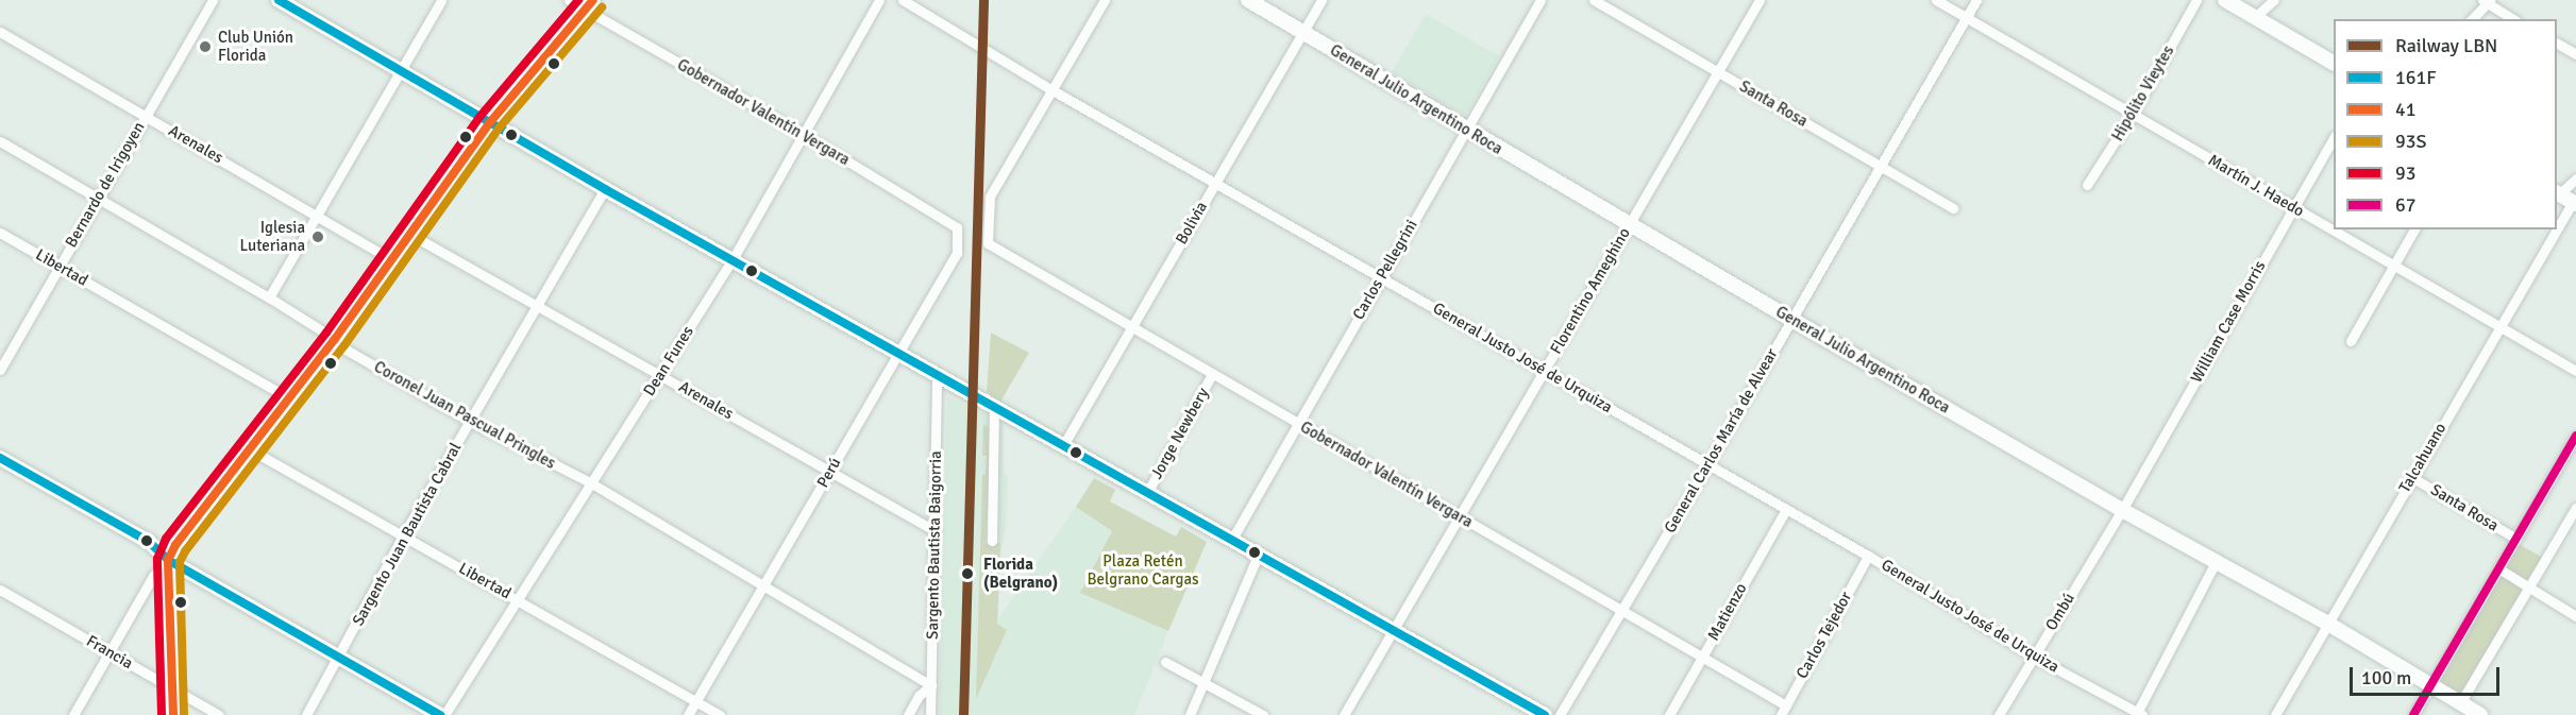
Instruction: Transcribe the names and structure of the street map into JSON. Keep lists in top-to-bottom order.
{
  "streets": {
    "street": [
      "Hipólito Vieytes",
      "General Julio Argentino Roca",
      "Santa Rosa",
      "Gobernador Valentín Vergara",
      "Arenales",
      "Bernardo de Irigoyen",
      "Martín J. Haedo",
      "Bolivia",
      "Libertad",
      "Carlos Pellegrini",
      "Florentino Ameghino",
      "William Case Morris",
      "General Justo José de Urquiza",
      "Dean Funes",
      "Coronel Juan Pascual Pringles",
      "Jorge Newbery",
      "General Carlos María de Alvear",
      "Talcahuano",
      "Perú",
      "Sargento Juan Bautista Cabral",
      "Sargento Bautista Baigorria",
      "Matienzo",
      "Ombú",
      "Carlos Tejedor",
      "Francia"
    ]
  },
  "crossings": [
    ["Hipólito Vieytes", "Martín J. Haedo"],
    ["General Julio Argentino Roca", "Bolivia"],
    ["General Julio Argentino Roca", "Carlos Pellegrini"],
    ["General Julio Argentino Roca", "Florentino Ameghino"],
    ["General Julio Argentino Roca", "William Case Morris"],
    ["General Julio Argentino Roca", "General Carlos María de Alvear"],
    ["General Julio Argentino Roca", "Talcahuano"],
    ["General Julio Argentino Roca", "Ombú"],
    ["Santa Rosa", "Florentino Ameghino"],
    ["Santa Rosa", "General Carlos María de Alvear"],
    ["Santa Rosa", "Talcahuano"],
    ["Gobernador Valentín Vergara", "Bolivia"],
    ["Gobernador Valentín Vergara", "Carlos Pellegrini"],
    ["Gobernador Valentín Vergara", "Florentino Ameghino"],
    ["Gobernador Valentín Vergara", "General Justo José de Urquiza"],
    ["Gobernador Valentín Vergara", "Dean Funes"],
    ["Gobernador Valentín Vergara", "Jorge Newbery"],
    ["Gobernador Valentín Vergara", "General Carlos María de Alvear"],
    ["Gobernador Valentín Vergara", "Perú"],
    ["Gobernador Valentín Vergara", "Matienzo"],
    ["Gobernador Valentín Vergara", "Carlos Tejedor"],
    ["Arenales", "Bernardo de Irigoyen"],
    ["Arenales", "Dean Funes"],
    ["Arenales", "Perú"],
    ["Arenales", "Sargento Juan Bautista Cabral"],
    ["Arenales", "Sargento Bautista Baigorria"],
    ["Bernardo de Irigoyen", "Libertad"],
    ["Bernardo de Irigoyen", "Coronel Juan Pascual Pringles"],
    ["Martín J. Haedo", "William Case Morris"],
    ["Martín J. Haedo", "General Carlos María de Alvear"],
    ["Martín J. Haedo", "Talcahuano"],
    ["Bolivia", "General Justo José de Urquiza"],
    ["Libertad", "Dean Funes"],
    ["Libertad", "Perú"],
    ["Libertad", "Sargento Juan Bautista Cabral"],
    ["Carlos Pellegrini", "General Justo José de Urquiza"],
    ["Florentino Ameghino", "General Justo José de Urquiza"],
    ["William Case Morris", "Ombú"],
    ["General Justo José de Urquiza", "General Carlos María de Alvear"],
    ["General Justo José de Urquiza", "Matienzo"],
    ["General Justo José de Urquiza", "Ombú"],
    ["General Justo José de Urquiza", "Carlos Tejedor"],
    ["Dean Funes", "Coronel Juan Pascual Pringles"],
    ["Coronel Juan Pascual Pringles", "Perú"],
    ["Coronel Juan Pascual Pringles", "Sargento Juan Bautista Cabral"],
    ["Coronel Juan Pascual Pringles", "Sargento Bautista Baigorria"]
  ],
  "parks": ["Plaza Retén Belgrano Cargas"],
  "places": ["Club Unión Florida", "Iglesia Luteriana", "Florida (Belgrano)"],
  "lines": [
    "rail line LBN",
    "transit line 161F",
    "transit line 41",
    "transit line 93",
    "transit line 93S",
    "transit line 67"
  ],
  "legend": [
    "Railway LBN",
    "161F",
    "41",
    "93S",
    "93",
    "67"
  ],
  "scale_bar": "100 m"
}
